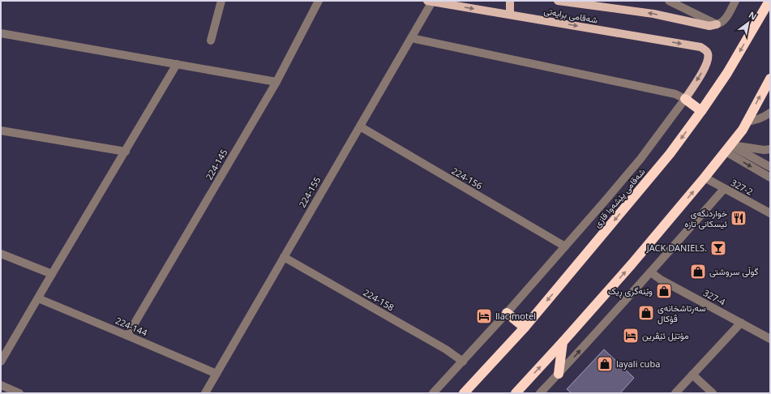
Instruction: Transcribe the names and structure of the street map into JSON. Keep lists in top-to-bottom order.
{
  "streets": {
    "highway": ["شەقامی پێشەوا قازی"],
    "main road": ["شەقامی برایەتی"],
    "street": [
      "224-145",
      "224-156",
      "327-2",
      "224-155",
      "327-4",
      "224-158",
      "224-144"
    ]
  },
  "crossings": [
    ["شەقامی برایەتی", "224-155"],
    ["224-145", "224-144"],
    ["224-156", "224-155"],
    ["224-155", "224-158"],
    ["224-155", "224-144"]
  ],
  "places": {
    "restaurant": ["خواردنگەی ئیسکانی تازە"],
    "bar": ["JACK DANIELS."],
    "shop": [
      "گوڵی سروشتی",
      "وێنەگری ڕیک",
      "سەرتاشخانەی ڤۆکال",
      "layali cuba"
    ],
    "hotel": ["llac motel", "مۆتێل ئێڤرین"]
  },
  "north": "top right"
}
